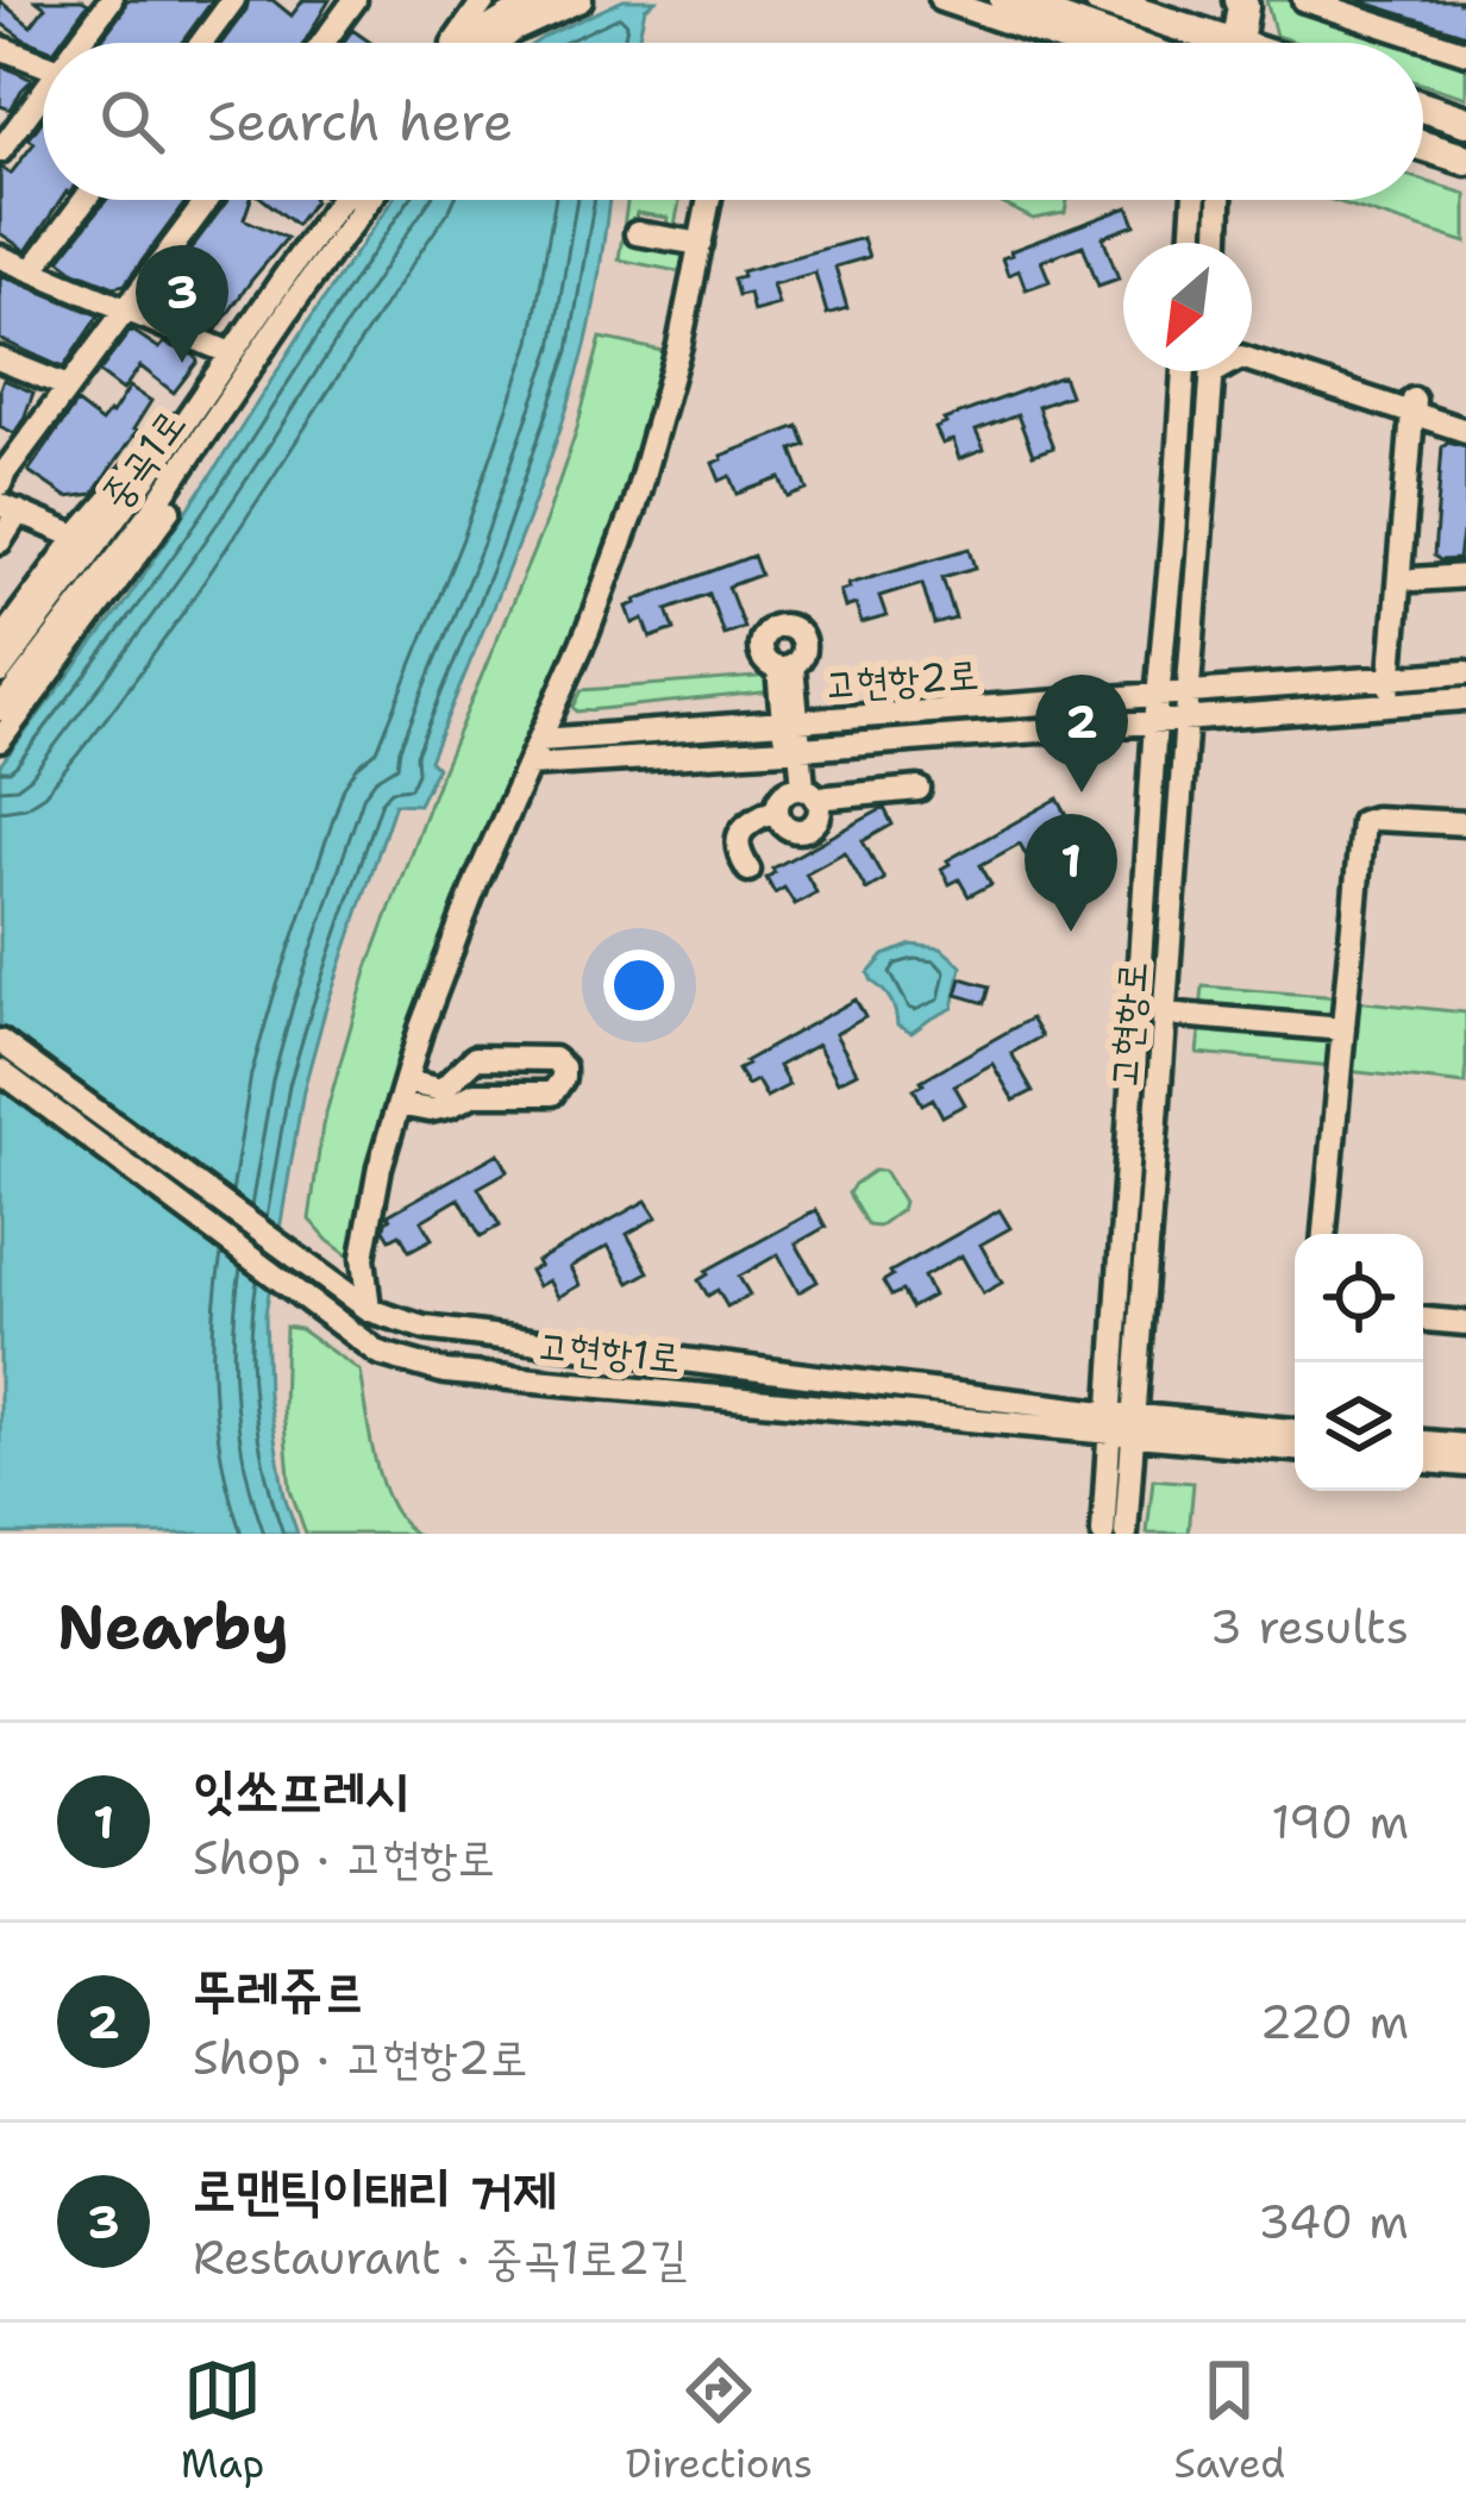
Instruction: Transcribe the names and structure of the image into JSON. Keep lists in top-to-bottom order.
{
  "streets": {
    "street": [
      "중곡1로",
      "고현항2로",
      "고현항로",
      "고현항1로"
    ]
  },
  "crossings": [
    ["고현항2로", "고현항로"],
    ["고현항로", "고현항1로"]
  ],
  "north": "bottom left",
  "page": {
    "search": "Search here",
    "pins": ["3", "2", "1"],
    "heading": ["Nearby", "3 results"],
    "list": [
      {
        "mark": "1",
        "name": "잇쏘프레시",
        "note": "Shop · 고현항로",
        "value": "190 m"
      },
      {
        "mark": "2",
        "name": "뚜레쥬르",
        "note": "Shop · 고현항2로",
        "value": "220 m"
      },
      {
        "mark": "3",
        "name": "로맨틱이태리 거제",
        "note": "Restaurant · 중곡1로2길",
        "value": "340 m"
      }
    ],
    "nav": ["Map", "Directions", "Saved"]
  }
}
